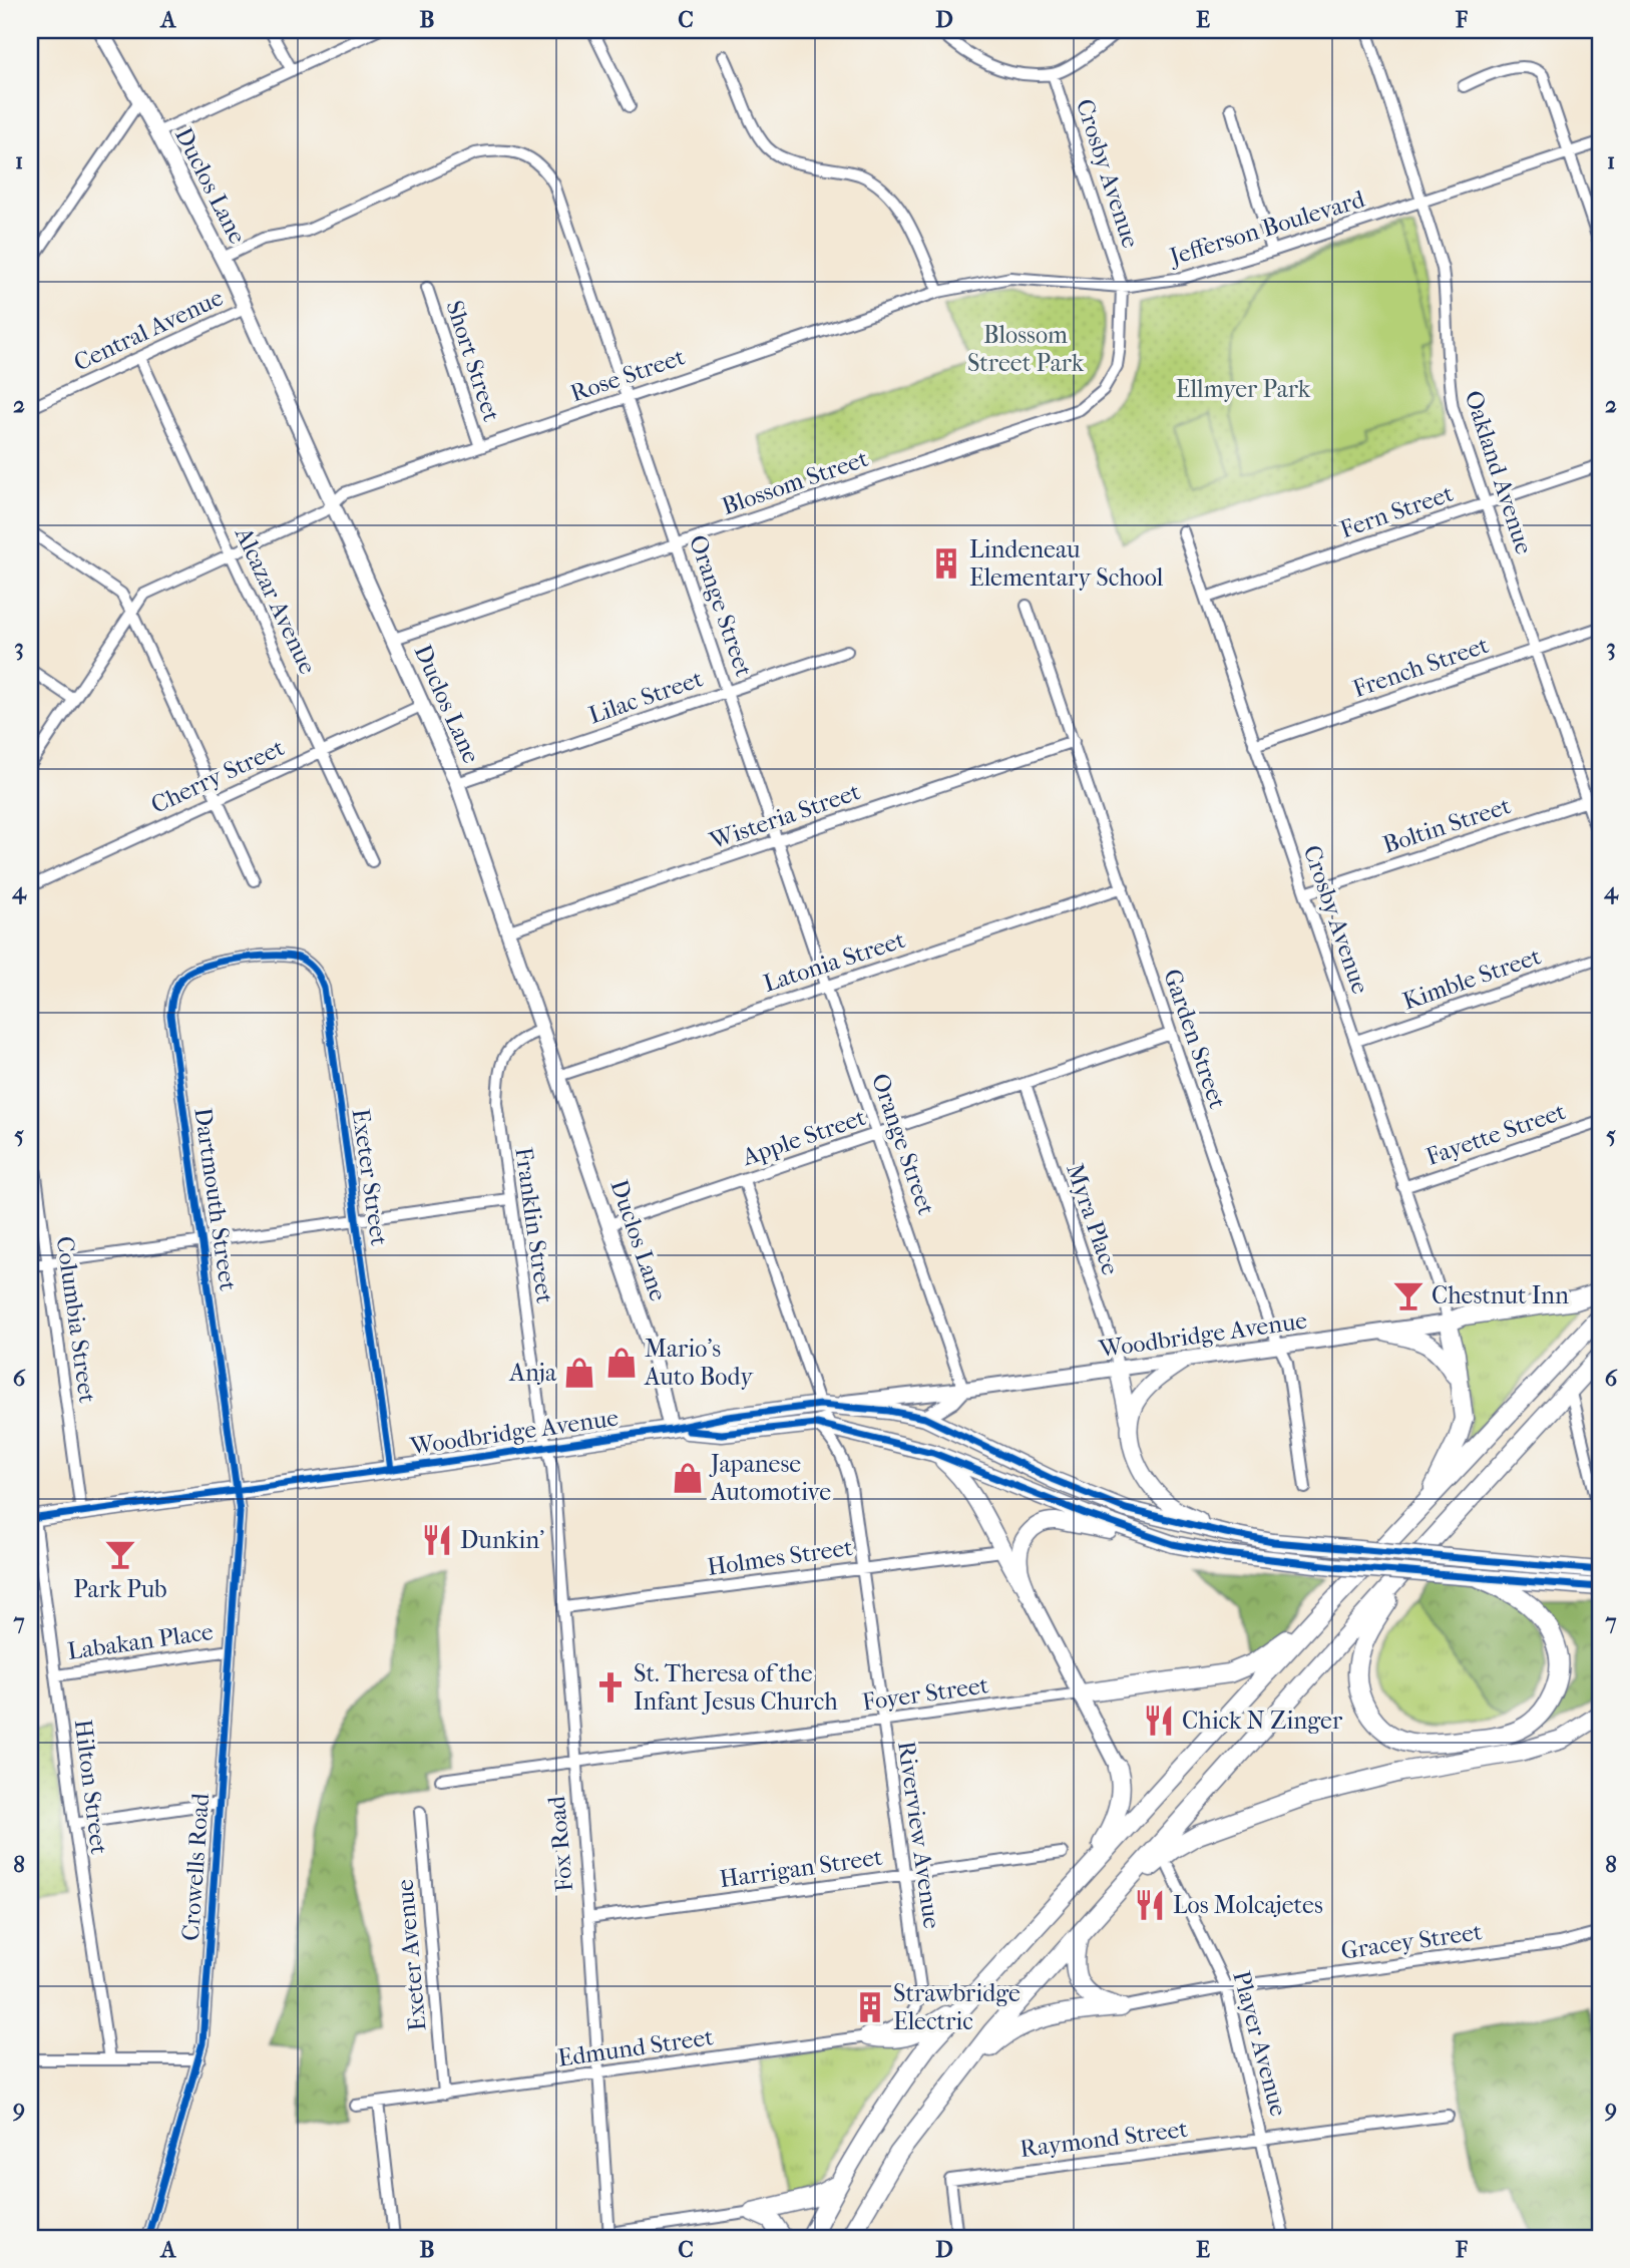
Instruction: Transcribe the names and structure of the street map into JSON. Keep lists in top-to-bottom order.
{
  "streets": {
    "main road": ["Woodbridge Avenue"],
    "street": [
      "Crosby Avenue",
      "Duclos Lane",
      "Jefferson Boulevard",
      "Central Avenue",
      "Short Street",
      "Rose Street",
      "Oakland Avenue",
      "Blossom Street",
      "Fern Street",
      "Alcazar Avenue",
      "Orange Street",
      "French Street",
      "Lilac Street",
      "Cherry Street",
      "Wisteria Street",
      "Boltin Street",
      "Latonia Street",
      "Kimble Street",
      "Garden Street",
      "Fayette Street",
      "Apple Street",
      "Exeter Street",
      "Dartmouth Street",
      "Myra Place",
      "Franklin Street",
      "Columbia Street",
      "Holmes Street",
      "Labakan Place",
      "Foyer Street",
      "Hilton Street",
      "Riverview Avenue",
      "Fox Road",
      "Crowells Road",
      "Harrigan Street",
      "Gracey Street",
      "Exeter Avenue",
      "Player Avenue",
      "Edmund Street",
      "Raymond Street"
    ]
  },
  "crossings": [
    ["Crosby Avenue", "Jefferson Boulevard"],
    ["Crosby Avenue", "Blossom Street"],
    ["Crosby Avenue", "Fern Street"],
    ["Crosby Avenue", "French Street"],
    ["Crosby Avenue", "Boltin Street"],
    ["Crosby Avenue", "Kimble Street"],
    ["Crosby Avenue", "Fayette Street"],
    ["Crosby Avenue", "Woodbridge Avenue"],
    ["Duclos Lane", "Central Avenue"],
    ["Duclos Lane", "Rose Street"],
    ["Duclos Lane", "Blossom Street"],
    ["Duclos Lane", "Orange Street"],
    ["Duclos Lane", "Lilac Street"],
    ["Duclos Lane", "Cherry Street"],
    ["Duclos Lane", "Wisteria Street"],
    ["Duclos Lane", "Latonia Street"],
    ["Duclos Lane", "Apple Street"],
    ["Duclos Lane", "Franklin Street"],
    ["Duclos Lane", "Woodbridge Avenue"],
    ["Jefferson Boulevard", "Rose Street"],
    ["Jefferson Boulevard", "Oakland Avenue"],
    ["Jefferson Boulevard", "Blossom Street"],
    ["Central Avenue", "Alcazar Avenue"],
    ["Short Street", "Rose Street"],
    ["Rose Street", "Alcazar Avenue"],
    ["Rose Street", "Orange Street"],
    ["Oakland Avenue", "Fern Street"],
    ["Oakland Avenue", "French Street"],
    ["Oakland Avenue", "Boltin Street"],
    ["Blossom Street", "Orange Street"],
    ["Alcazar Avenue", "Cherry Street"],
    ["Orange Street", "Lilac Street"],
    ["Orange Street", "Wisteria Street"],
    ["Orange Street", "Latonia Street"],
    ["Orange Street", "Apple Street"],
    ["Orange Street", "Woodbridge Avenue"],
    ["Wisteria Street", "Garden Street"],
    ["Latonia Street", "Garden Street"],
    ["Garden Street", "Apple Street"],
    ["Garden Street", "Woodbridge Avenue"],
    ["Apple Street", "Myra Place"],
    ["Exeter Street", "Dartmouth Street"],
    ["Exeter Street", "Woodbridge Avenue"],
    ["Dartmouth Street", "Woodbridge Avenue"],
    ["Dartmouth Street", "Crowells Road"],
    ["Myra Place", "Woodbridge Avenue"],
    ["Franklin Street", "Woodbridge Avenue"],
    ["Franklin Street", "Fox Road"],
    ["Columbia Street", "Woodbridge Avenue"],
    ["Woodbridge Avenue", "Hilton Street"],
    ["Woodbridge Avenue", "Riverview Avenue"],
    ["Woodbridge Avenue", "Fox Road"],
    ["Woodbridge Avenue", "Crowells Road"],
    ["Holmes Street", "Riverview Avenue"],
    ["Holmes Street", "Fox Road"],
    ["Labakan Place", "Hilton Street"],
    ["Labakan Place", "Crowells Road"],
    ["Foyer Street", "Riverview Avenue"],
    ["Foyer Street", "Fox Road"],
    ["Riverview Avenue", "Harrigan Street"],
    ["Riverview Avenue", "Edmund Street"],
    ["Fox Road", "Harrigan Street"],
    ["Fox Road", "Edmund Street"],
    ["Gracey Street", "Player Avenue"],
    ["Exeter Avenue", "Edmund Street"],
    ["Player Avenue", "Raymond Street"]
  ],
  "parks": ["Blossom Street Park", "Ellmyer Park"],
  "places": {
    "building": ["Lindeneau Elementary School", "Strawbridge Electric"],
    "bar": ["Chestnut Inn", "Park Pub"],
    "shop": ["Mario's Auto Body", "Anja", "Japanese Automotive"],
    "restaurant": ["Dunkin'", "Chick N Zinger", "Los Molcajetes"],
    "church": ["St. Theresa of the Infant Jesus Church"]
  },
  "grid": {
    "columns": [
      "A",
      "B",
      "C",
      "D",
      "E",
      "F"
    ],
    "rows": [
      "1",
      "2",
      "3",
      "4",
      "5",
      "6",
      "7",
      "8",
      "9"
    ]
  }
}
